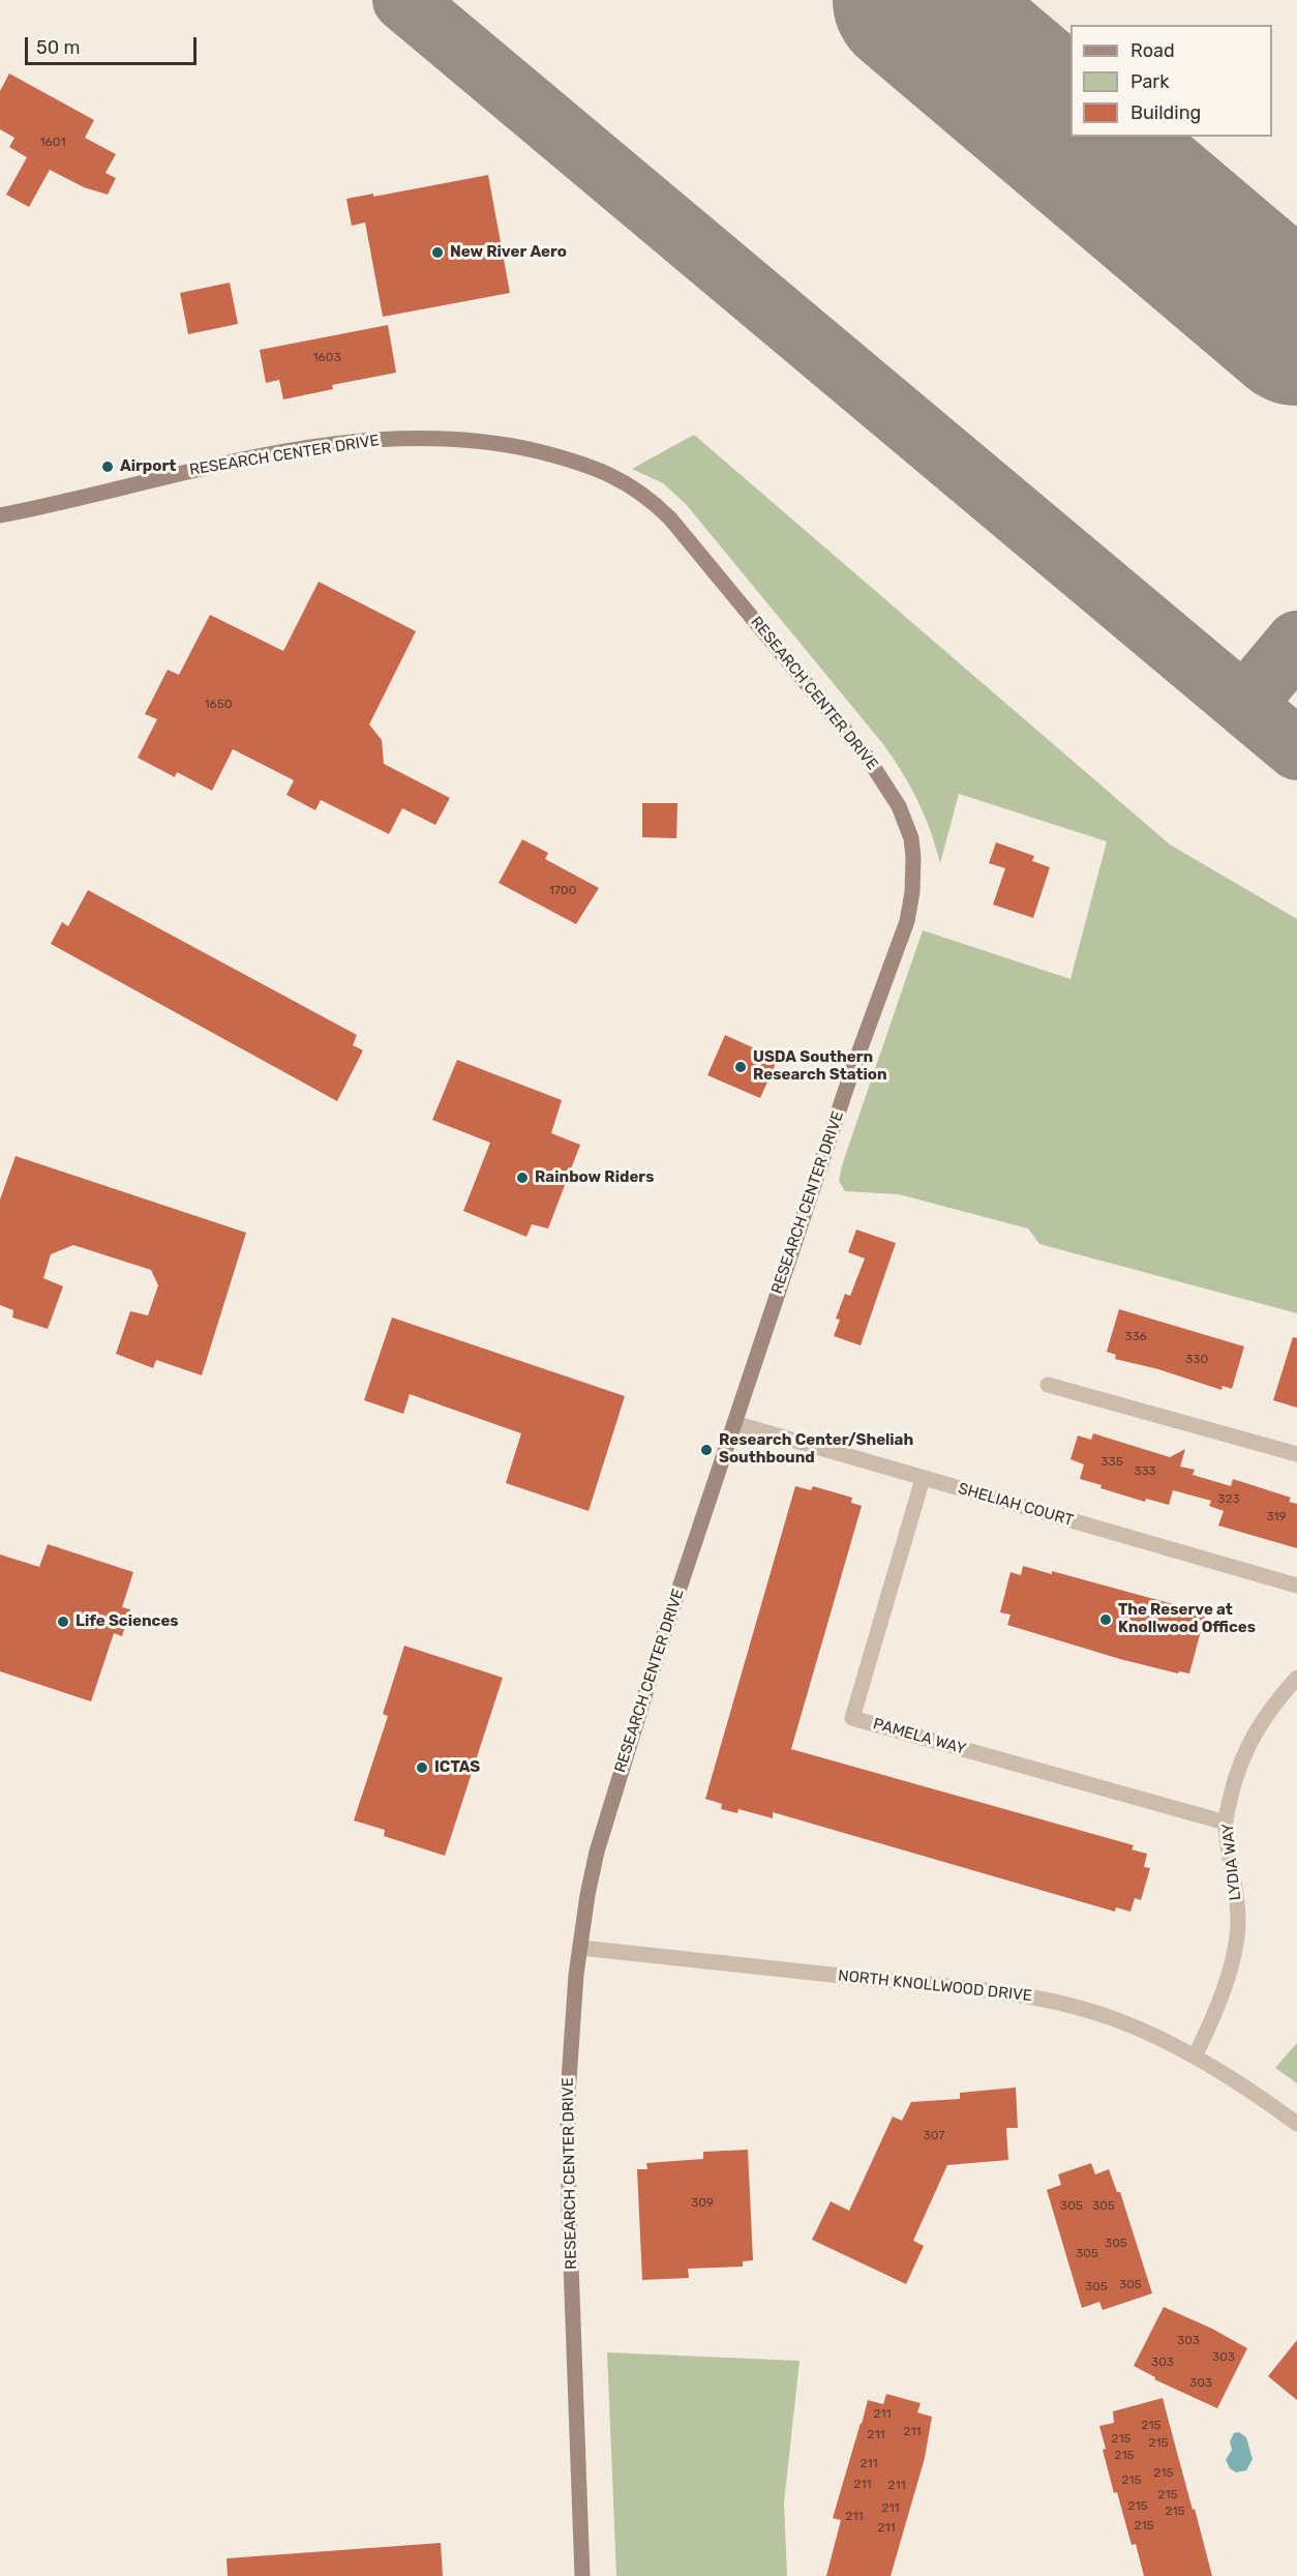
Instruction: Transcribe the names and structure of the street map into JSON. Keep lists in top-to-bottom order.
{
  "streets": {
    "main road": ["RESEARCH CENTER DRIVE"],
    "street": [
      "SHELIAH COURT",
      "PAMELA WAY",
      "LYDIA WAY",
      "NORTH KNOLLWOOD DRIVE"
    ]
  },
  "crossings": [
    ["RESEARCH CENTER DRIVE", "SHELIAH COURT"],
    ["RESEARCH CENTER DRIVE", "NORTH KNOLLWOOD DRIVE"],
    ["SHELIAH COURT", "PAMELA WAY"],
    ["PAMELA WAY", "LYDIA WAY"],
    ["LYDIA WAY", "NORTH KNOLLWOOD DRIVE"]
  ],
  "places": [
    "New River Aero",
    "Airport",
    "USDA Southern Research Station",
    "Rainbow Riders",
    "Research Center/Sheliah Southbound",
    "The Reserve at Knollwood Offices",
    "Life Sciences",
    "ICTAS"
  ],
  "house_numbers": [
    "1601",
    "1603",
    "1650",
    "1700",
    "336",
    "330",
    "335",
    "333",
    "323",
    "319",
    "307",
    "309",
    "305",
    "305",
    "305",
    "305",
    "305",
    "305",
    "303",
    "303",
    "303",
    "303",
    "211",
    "215",
    "211",
    "211",
    "215",
    "215",
    "215",
    "211",
    "215",
    "215",
    "211",
    "211",
    "215",
    "215",
    "211",
    "215",
    "211",
    "215",
    "211"
  ],
  "legend": ["Road", "Park", "Building"],
  "scale_bar": "50 m"
}
